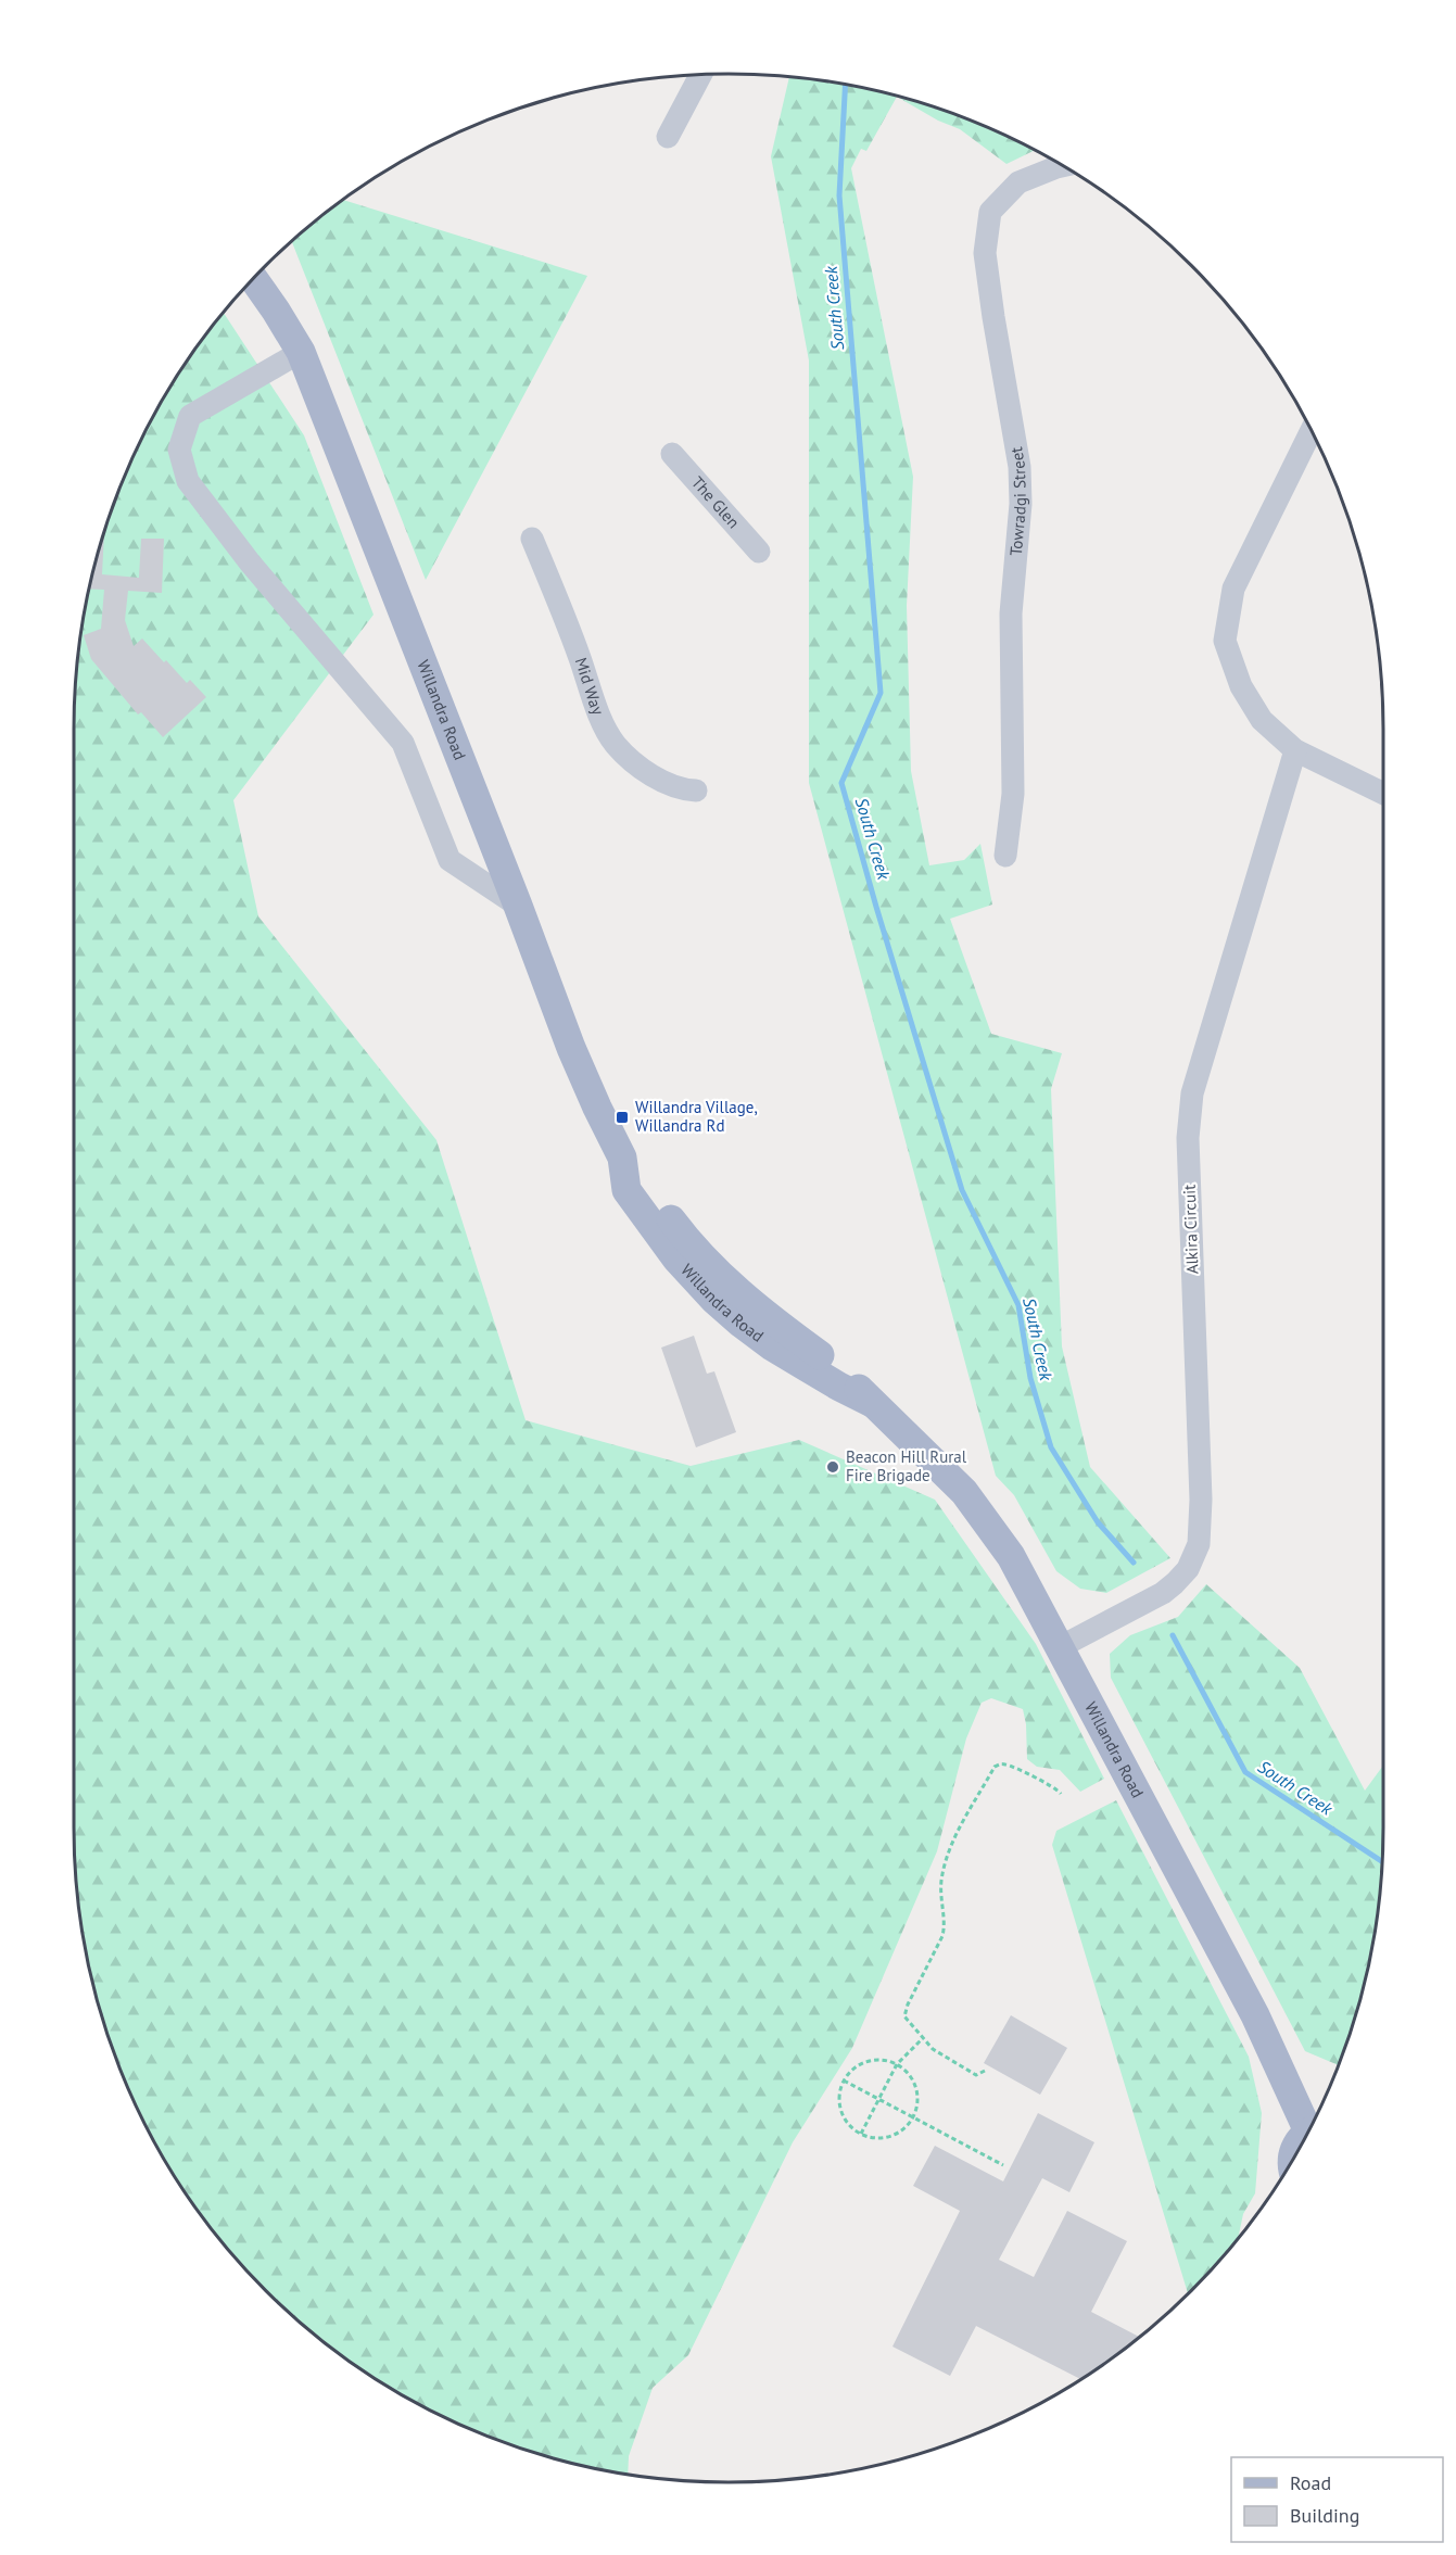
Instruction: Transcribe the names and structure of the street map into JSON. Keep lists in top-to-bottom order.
{
  "streets": {
    "main road": ["Willandra Road"],
    "street": [
      "Towradgi Street",
      "The Glen",
      "Mid Way",
      "Alkira Circuit"
    ]
  },
  "crossings": [
    ["Willandra Road", "Alkira Circuit"]
  ],
  "water": ["South Creek"],
  "places": {
    "transit": ["Willandra Village, Willandra Rd"],
    "other": ["Beacon Hill Rural Fire Brigade"]
  },
  "legend": ["Road", "Building"]
}
